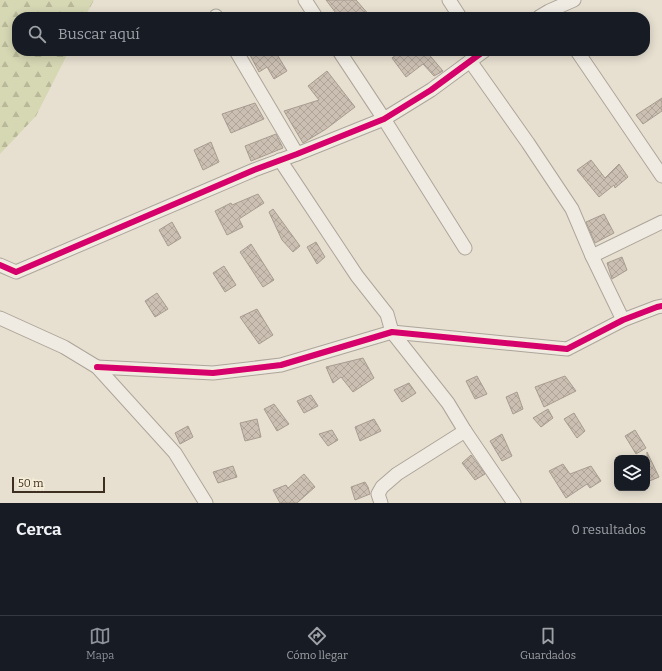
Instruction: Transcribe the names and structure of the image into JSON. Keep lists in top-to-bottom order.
{
  "scale_bar": "50 m",
  "page": {
    "search": "Buscar aquí",
    "scale": "50 m",
    "heading": ["Cerca", "0 resultados"],
    "nav": ["Mapa", "Cómo llegar", "Guardados"]
  }
}
